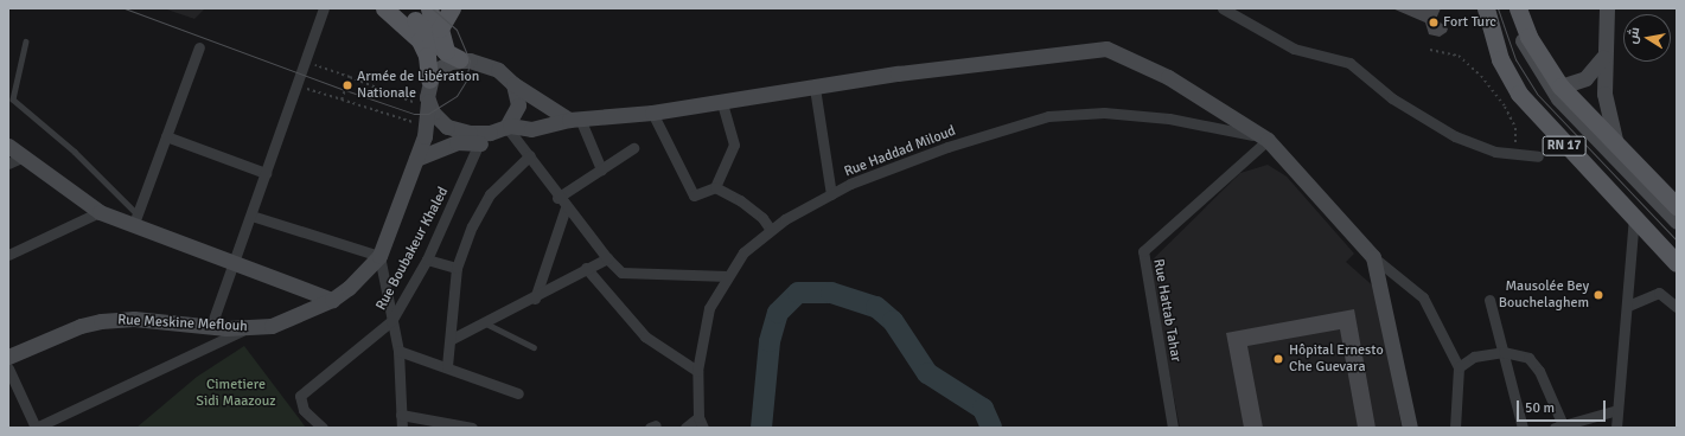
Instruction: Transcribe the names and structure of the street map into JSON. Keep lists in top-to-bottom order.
{
  "streets": {
    "main road": ["RN 17", "Rue Meskine Meflouh"],
    "street": ["Rue Haddad Miloud", "Rue Boubakeur Khaled", "Rue Hattab Tahar"]
  },
  "crossings": [
    ["Rue Haddad Miloud", "Rue Hattab Tahar"],
    ["Rue Boubakeur Khaled", "Rue Meskine Meflouh"]
  ],
  "parks": ["Cimetiere Sidi Maazouz"],
  "places": [
    "Fort Turc",
    "Armée de Libération Nationale",
    "Mausolée Bey Bouchelaghem",
    "Hôpital Ernesto Che Guevara"
  ],
  "scale_bar": "50 m",
  "north": "left"
}
